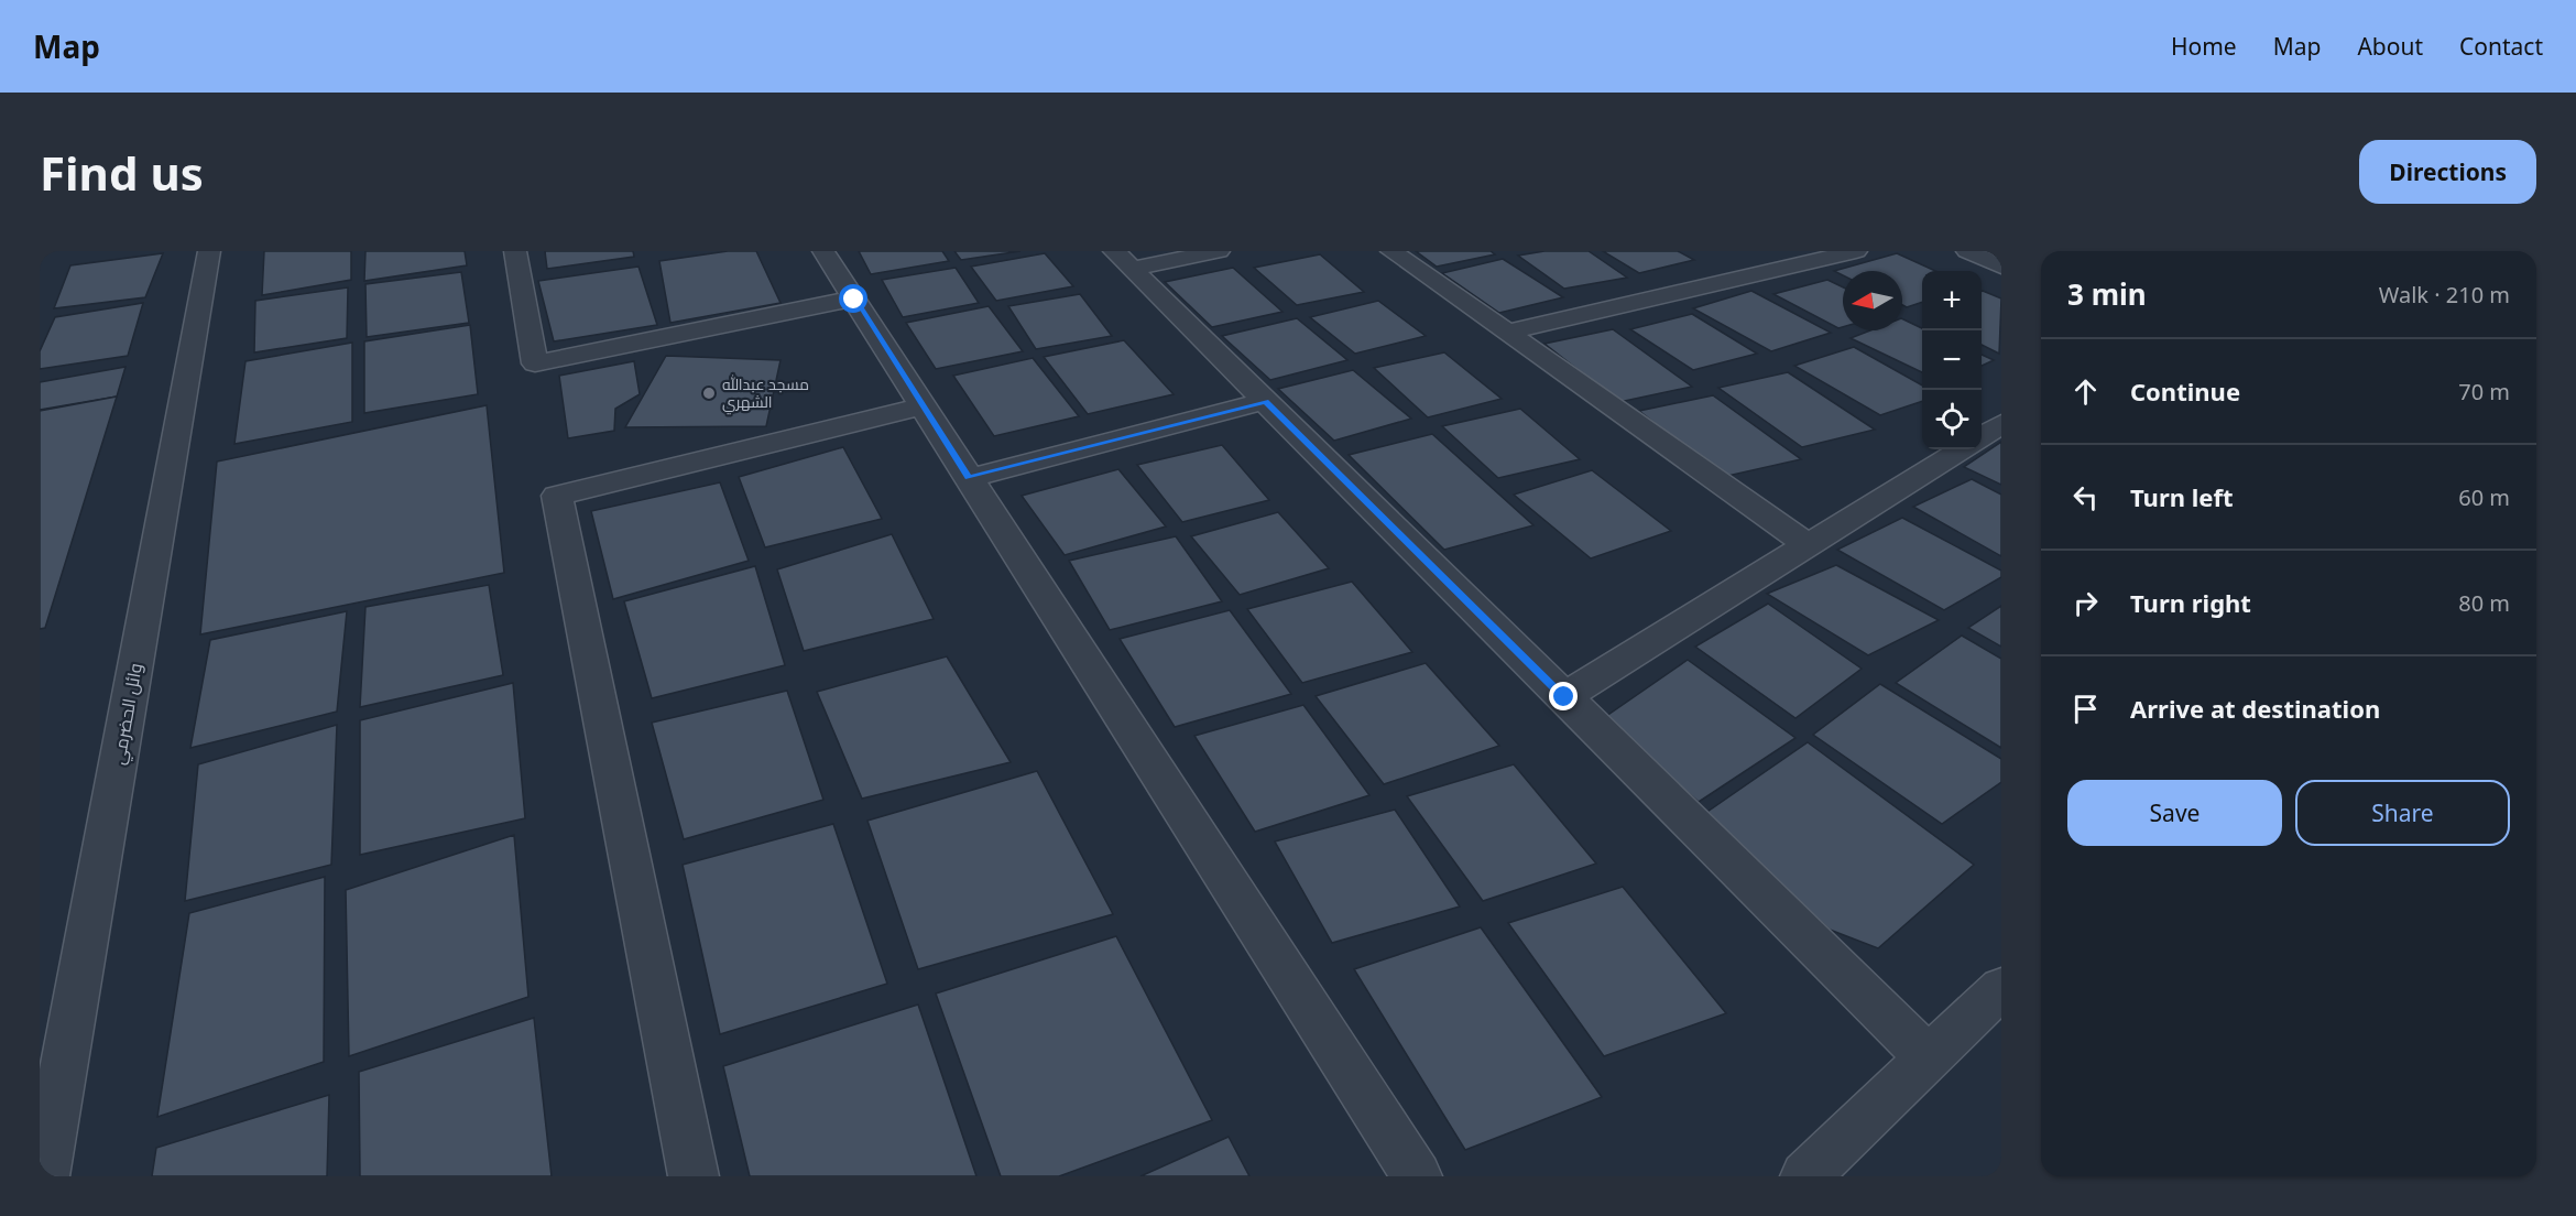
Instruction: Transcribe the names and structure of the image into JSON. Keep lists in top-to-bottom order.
{
  "streets": {
    "street": ["وائل الحضرمي"]
  },
  "places": ["مسجد عبدالله الشهري"],
  "north": "left",
  "page": {
    "header": "Map",
    "nav": [
      "Home",
      "Map",
      "About",
      "Contact"
    ],
    "buttons": [
      "Directions",
      ["Save", "Share"]
    ],
    "title": "Find us",
    "heading": ["3 min", "Walk · 210 m"],
    "map_buttons": ["+", "−"],
    "list": [
      ["Continue", "70 m"],
      ["Turn left", "60 m"],
      ["Turn right", "80 m"],
      "Arrive at destination"
    ]
  }
}
